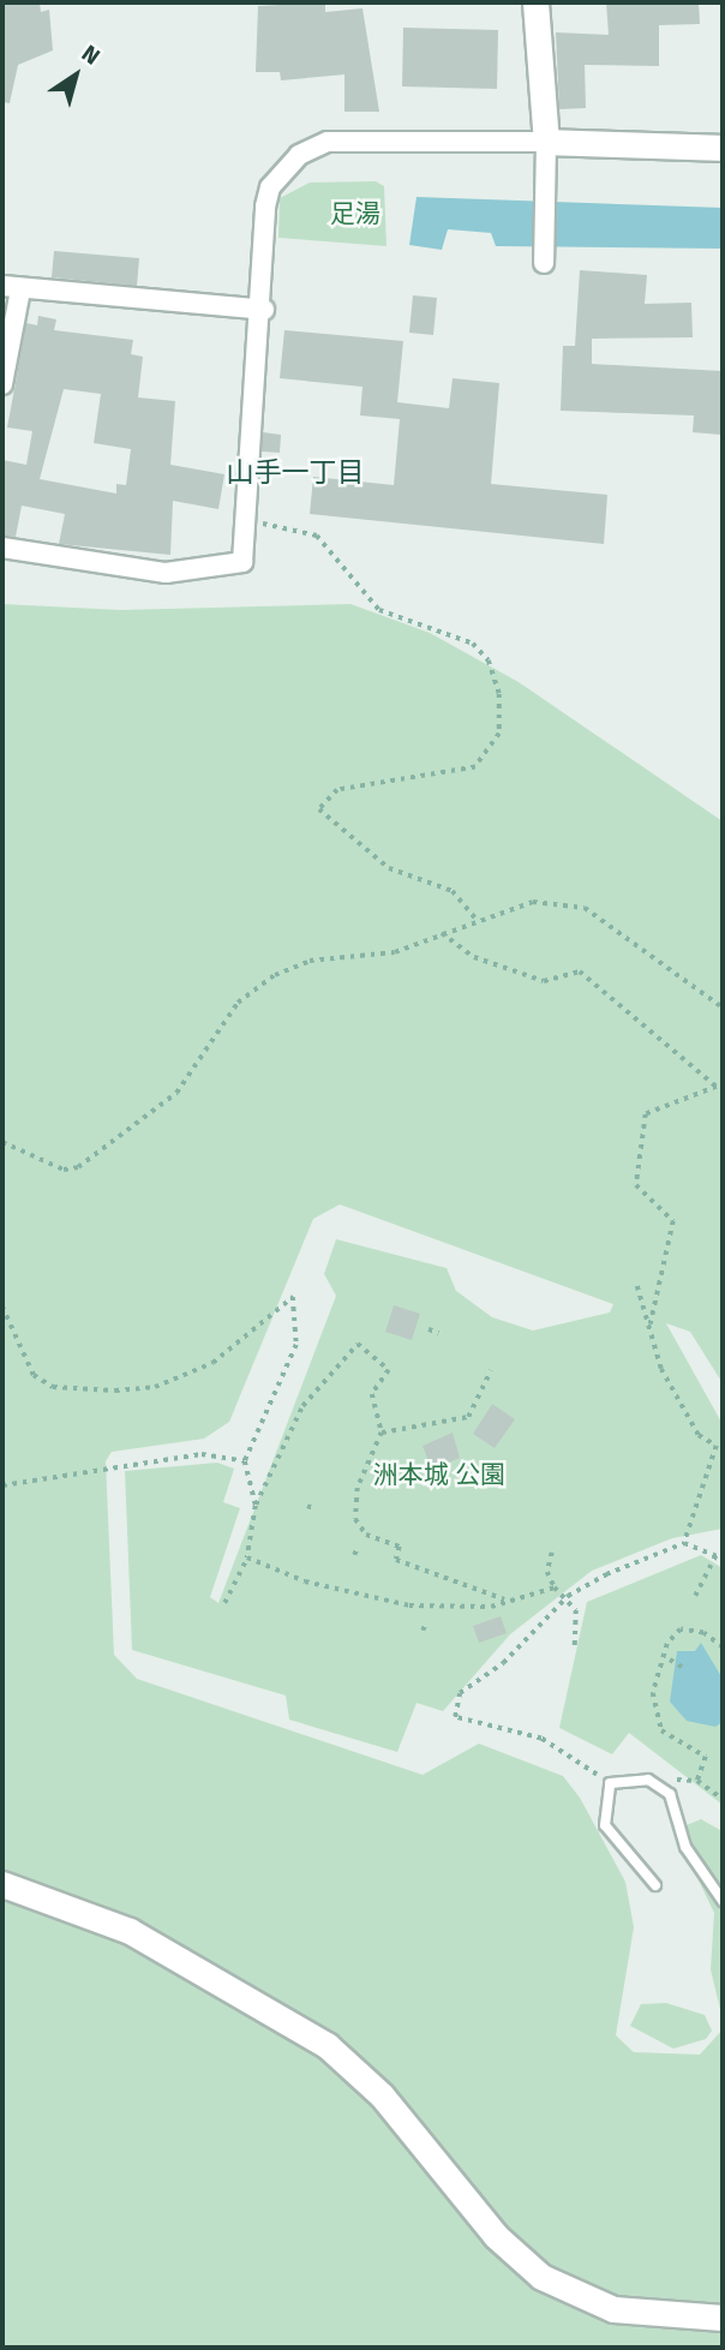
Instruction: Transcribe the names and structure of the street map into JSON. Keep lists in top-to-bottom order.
{
  "districts": ["山手一丁目"],
  "parks": ["足湯", "洲本城 公園"],
  "north": "top right"
}
